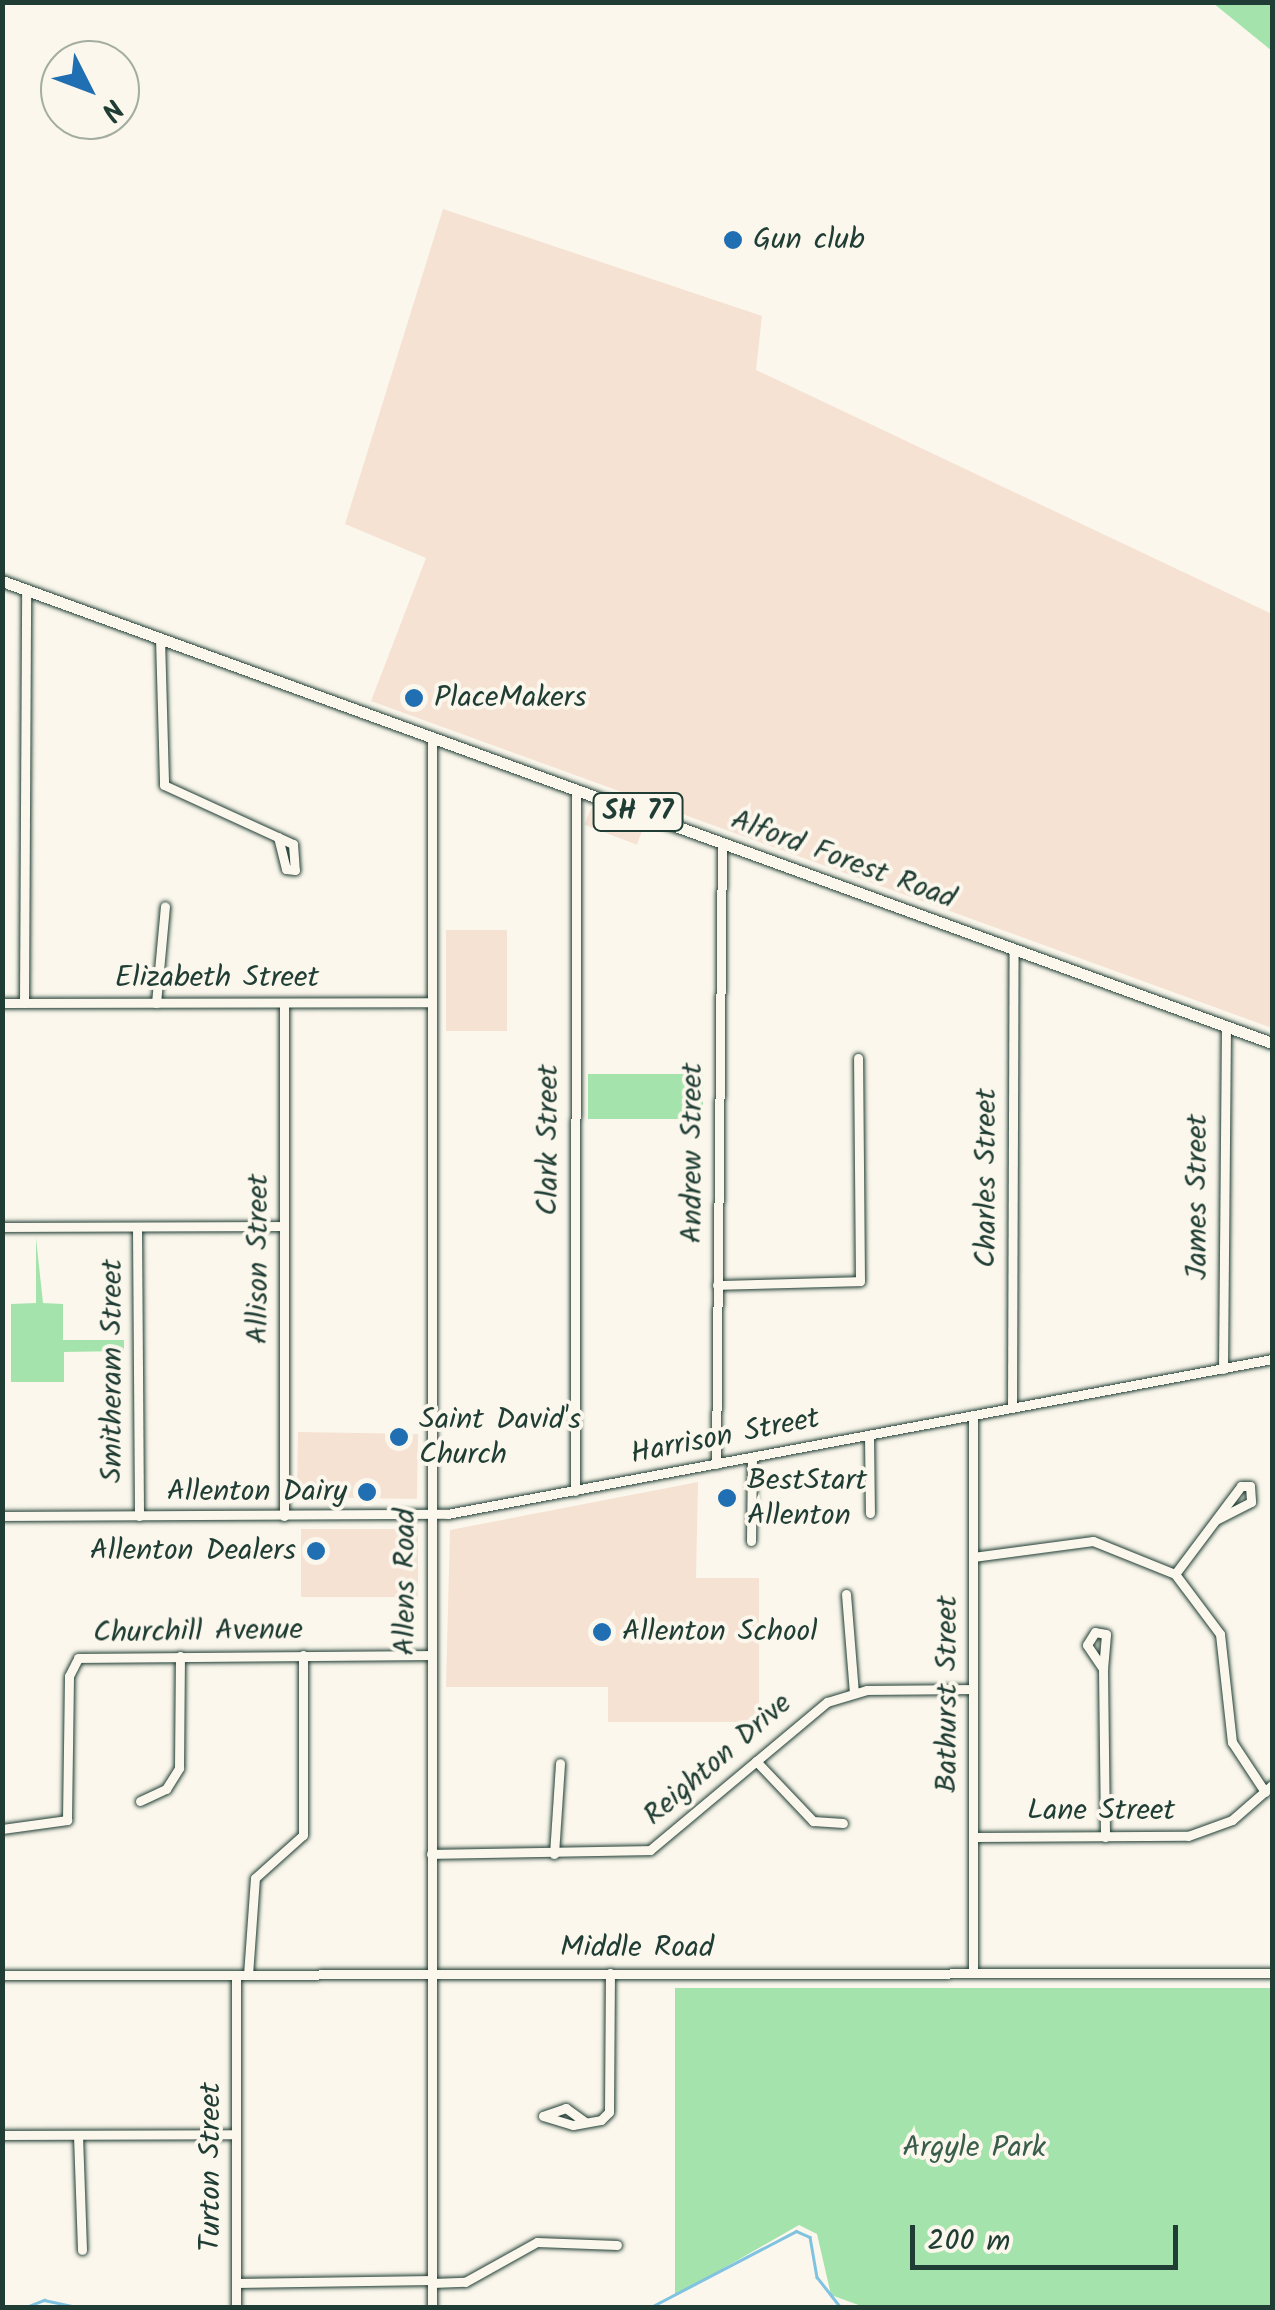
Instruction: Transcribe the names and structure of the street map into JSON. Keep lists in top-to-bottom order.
{
  "streets": {
    "main road": ["SH 77", "Alford Forest Road"],
    "street": [
      "Elizabeth Street",
      "Clark Street",
      "Andrew Street",
      "Charles Street",
      "James Street",
      "Allison Street",
      "Smitheram Street",
      "Harrison Street",
      "Allens Road",
      "Churchill Avenue",
      "Bathurst Street",
      "Reighton Drive",
      "Lane Street",
      "Middle Road",
      "Turton Street"
    ]
  },
  "crossings": [
    ["Alford Forest Road", "Clark Street"],
    ["Alford Forest Road", "Andrew Street"],
    ["Alford Forest Road", "Charles Street"],
    ["Alford Forest Road", "James Street"],
    ["Alford Forest Road", "Allens Road"],
    ["Elizabeth Street", "Allison Street"],
    ["Elizabeth Street", "Allens Road"],
    ["Clark Street", "Harrison Street"],
    ["Andrew Street", "Harrison Street"],
    ["Charles Street", "Harrison Street"],
    ["James Street", "Harrison Street"],
    ["Allison Street", "Harrison Street"],
    ["Smitheram Street", "Harrison Street"],
    ["Harrison Street", "Allens Road"],
    ["Harrison Street", "Bathurst Street"],
    ["Allens Road", "Churchill Avenue"],
    ["Allens Road", "Reighton Drive"],
    ["Allens Road", "Middle Road"],
    ["Allens Road", "Turton Street"],
    ["Bathurst Street", "Reighton Drive"],
    ["Bathurst Street", "Lane Street"],
    ["Bathurst Street", "Middle Road"],
    ["Middle Road", "Turton Street"]
  ],
  "parks": ["Argyle Park"],
  "places": [
    "Gun club",
    "PlaceMakers",
    "Saint David's Church",
    "Allenton Dairy",
    "BestStart Allenton",
    "Allenton Dealers",
    "Allenton School"
  ],
  "scale_bar": "200 m",
  "north": "bottom right"
}
